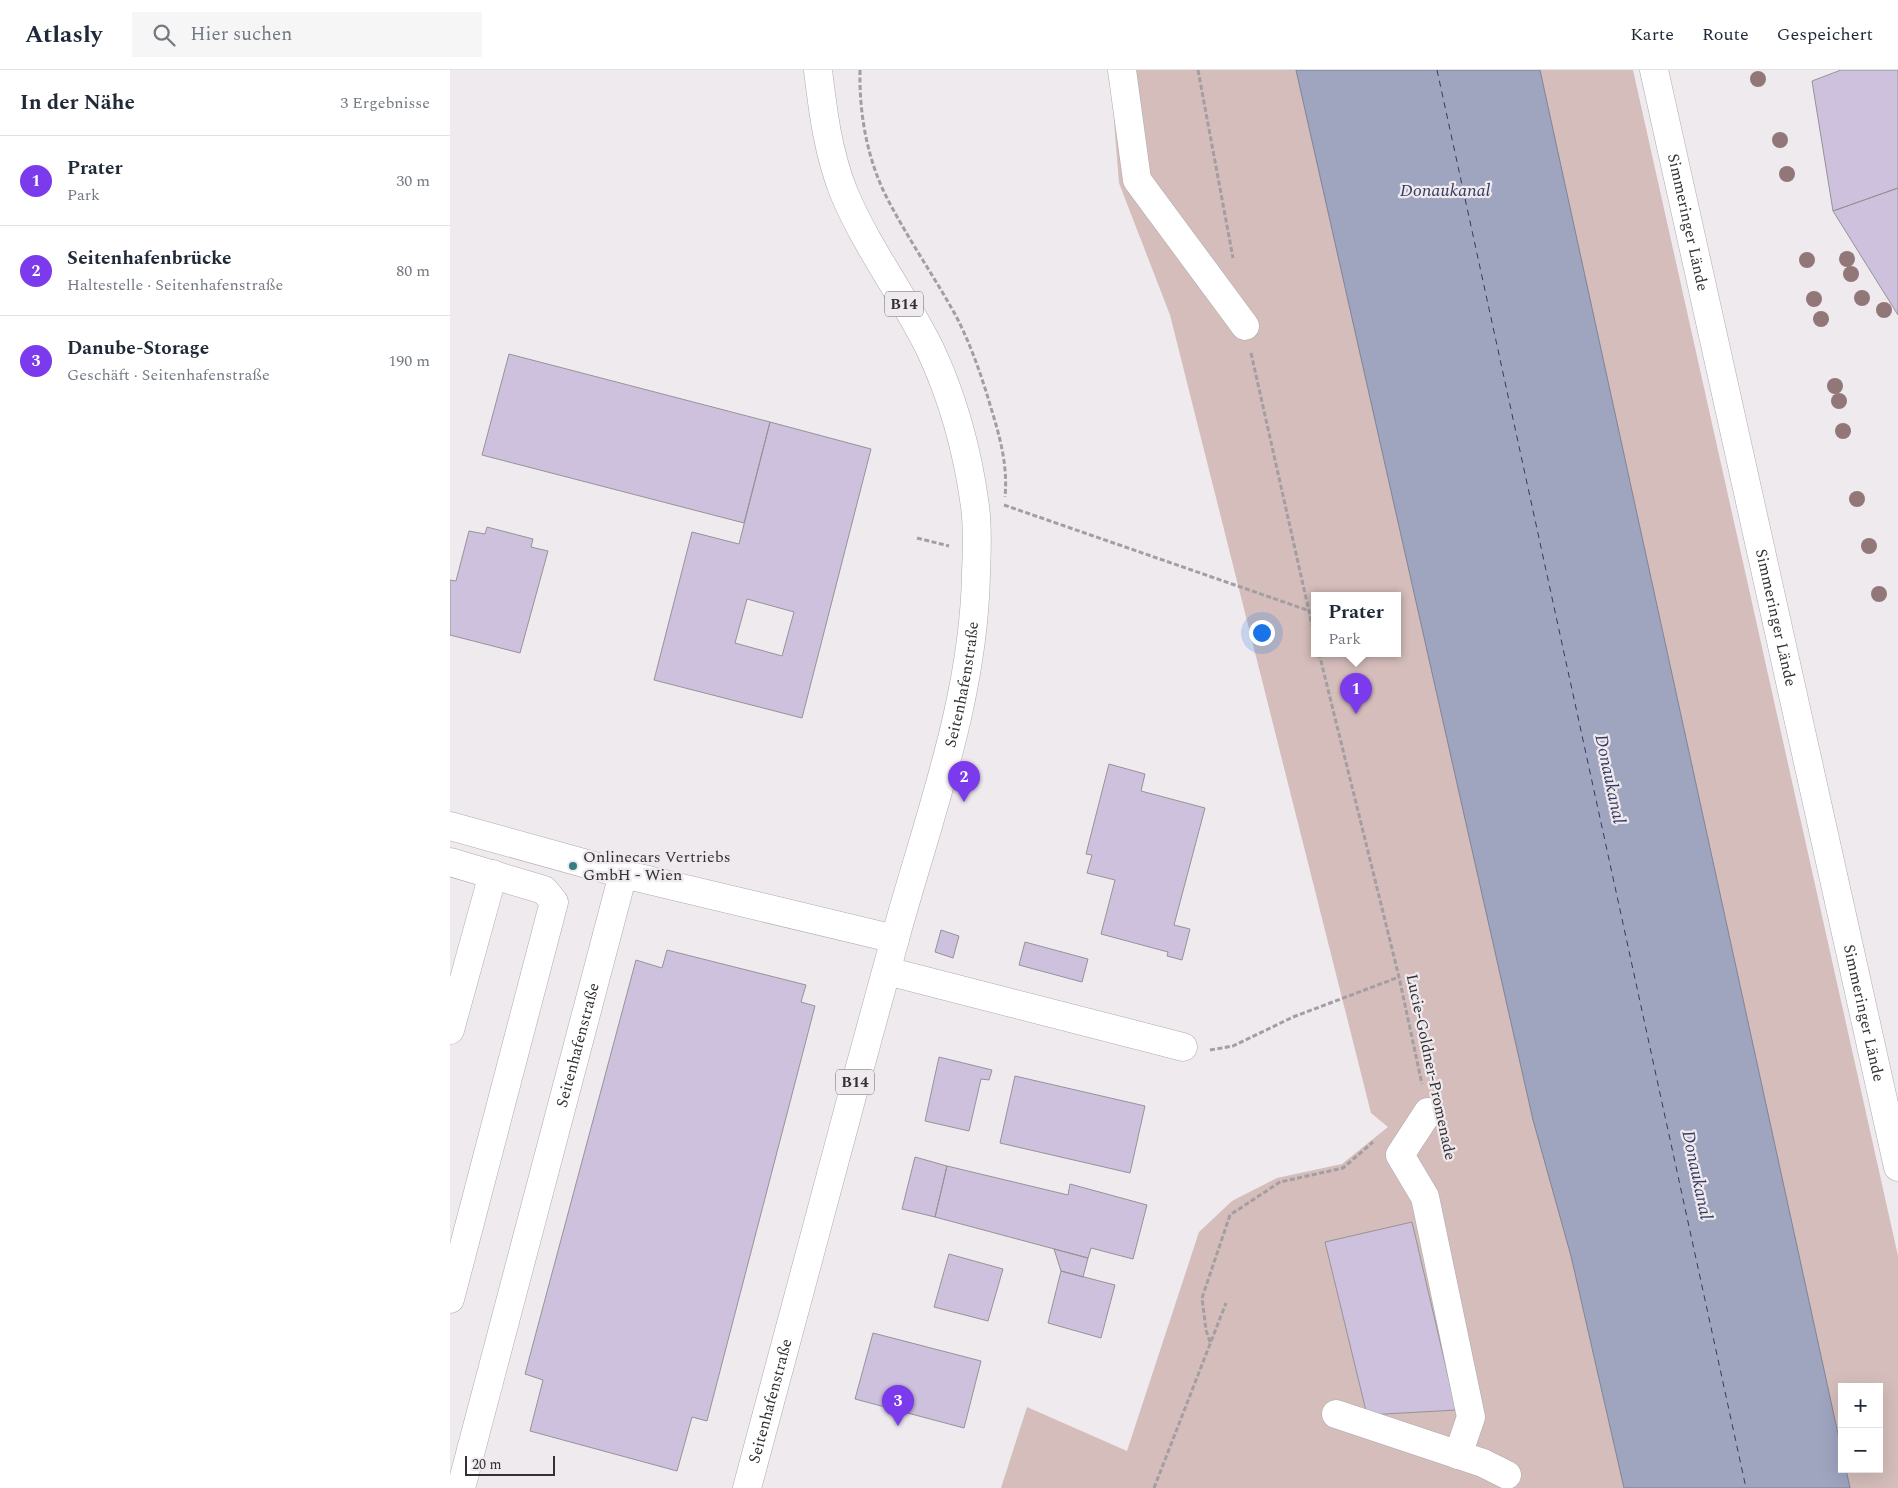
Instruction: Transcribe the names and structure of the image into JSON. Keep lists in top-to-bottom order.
{
  "streets": {
    "main road": ["Simmeringer Lände", "B14", "Seitenhafenstraße"],
    "path": ["Lucie-Goldner-Promenade"]
  },
  "water": ["Donaukanal"],
  "places": ["Onlinecars Vertriebs GmbH - Wien"],
  "scale_bar": "20 m",
  "page": {
    "header": "Atlasly",
    "search": "Hier suchen",
    "nav": ["Karte", "Route", "Gespeichert"],
    "heading": ["In der Nähe", "3 Ergebnisse"],
    "list": [
      {
        "mark": "1",
        "name": "Prater",
        "note": "Park",
        "value": "30 m"
      },
      {
        "mark": "2",
        "name": "Seitenhafenbrücke",
        "note": "Haltestelle · Seitenhafenstraße",
        "value": "80 m"
      },
      {
        "mark": "3",
        "name": "Danube-Storage",
        "note": "Geschäft · Seitenhafenstraße",
        "value": "190 m"
      }
    ],
    "popup": ["Prater", "Park"],
    "pins": ["1", "2", "3"],
    "map_buttons": ["+", "−"],
    "scale": "20 m"
  }
}
